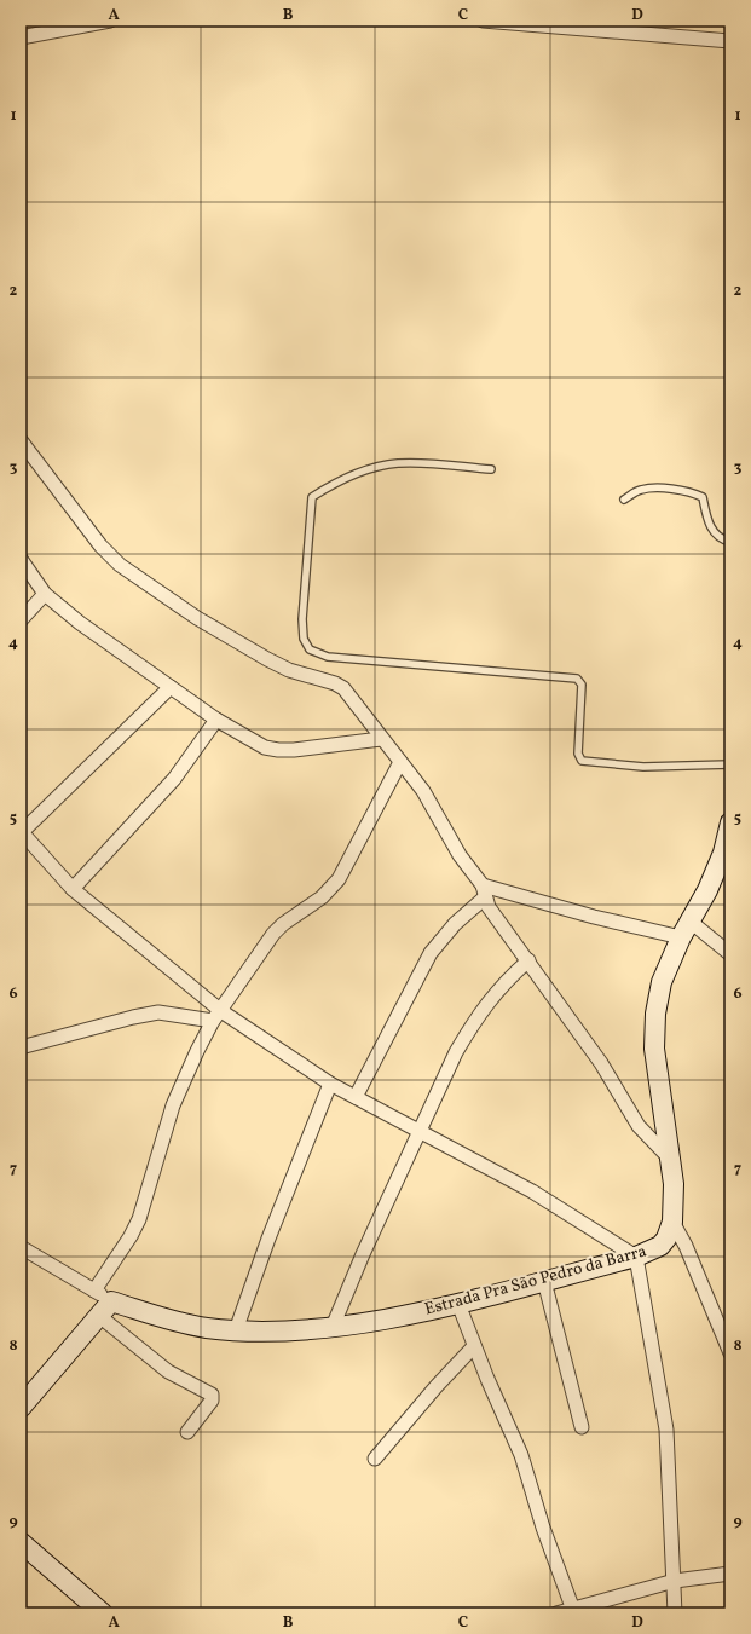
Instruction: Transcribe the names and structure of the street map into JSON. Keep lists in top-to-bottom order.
{
  "streets": {
    "street": ["Estrada Pra São Pedro da Barra"]
  },
  "grid": {
    "columns": [
      "A",
      "B",
      "C",
      "D"
    ],
    "rows": [
      "1",
      "2",
      "3",
      "4",
      "5",
      "6",
      "7",
      "8",
      "9"
    ]
  }
}
